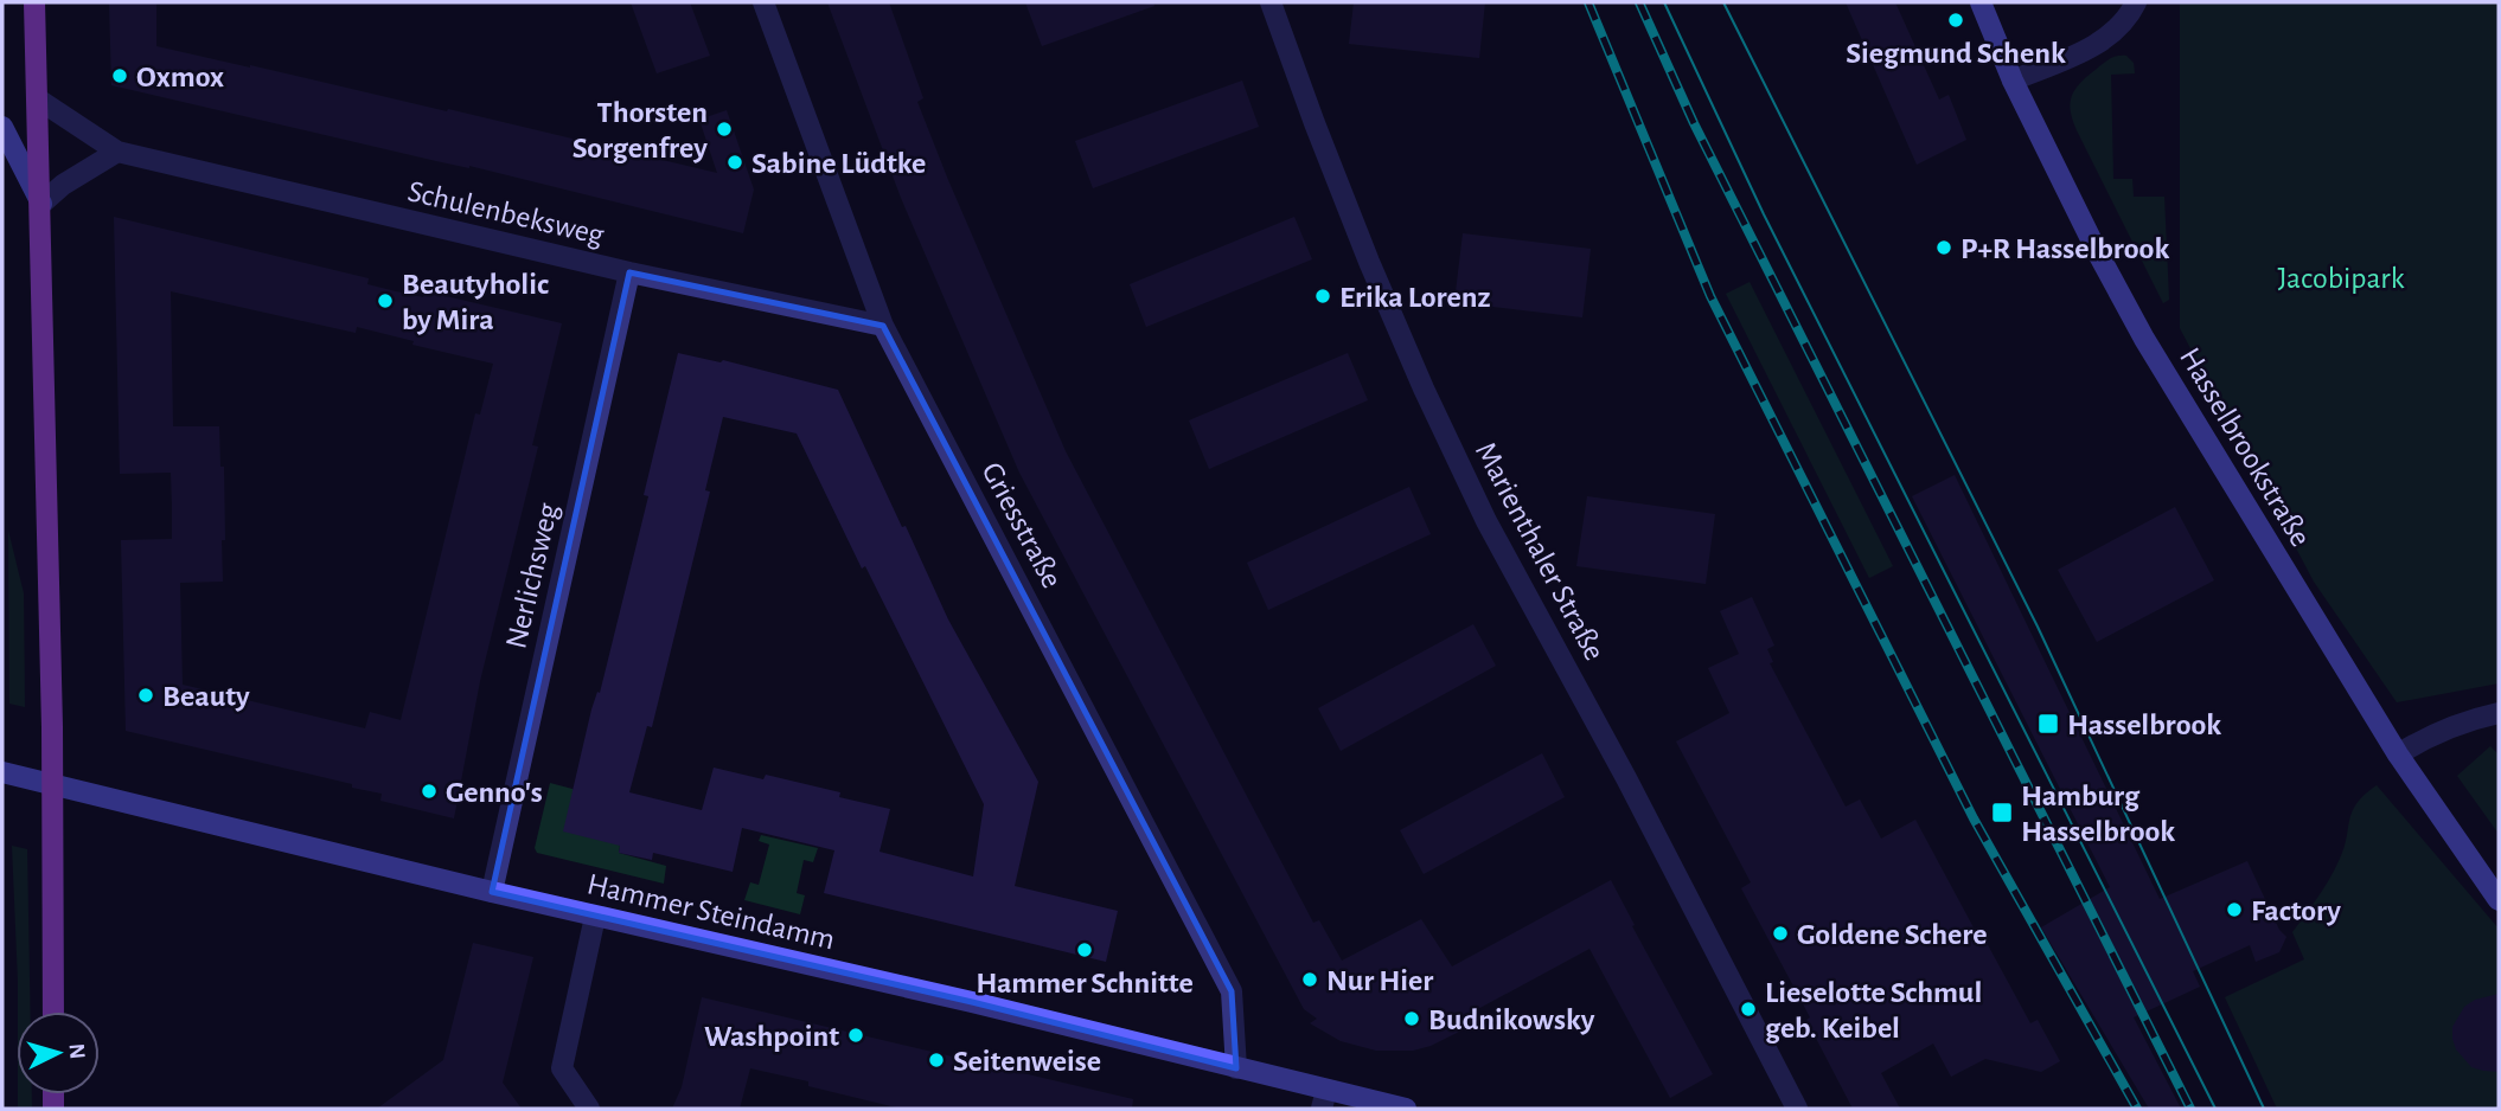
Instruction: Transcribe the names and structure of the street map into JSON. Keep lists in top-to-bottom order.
{
  "streets": {
    "main road": ["Hasselbrookstraße", "Hammer Steindamm"],
    "street": [
      "Schulenbeksweg",
      "Griesstraße",
      "Marienthaler Straße",
      "Nerlichsweg"
    ]
  },
  "crossings": [
    ["Schulenbeksweg", "Griesstraße"],
    ["Schulenbeksweg", "Nerlichsweg"],
    ["Griesstraße", "Hammer Steindamm"],
    ["Nerlichsweg", "Hammer Steindamm"]
  ],
  "parks": ["Jacobipark"],
  "places": {
    "other": [
      "Siegmund Schenk",
      "Oxmox",
      "Thorsten Sorgenfrey",
      "Sabine Lüdtke",
      "P+R Hasselbrook",
      "Erika Lorenz",
      "Beautyholic by Mira",
      "Beauty",
      "Genno's",
      "Factory",
      "Goldene Schere",
      "Hammer Schnitte",
      "Nur Hier",
      "Lieselotte Schmul geb. Keibel",
      "Budnikowsky",
      "Washpoint",
      "Seitenweise"
    ],
    "transit": ["Hasselbrook", "Hamburg Hasselbrook"]
  },
  "north": "right"
}
